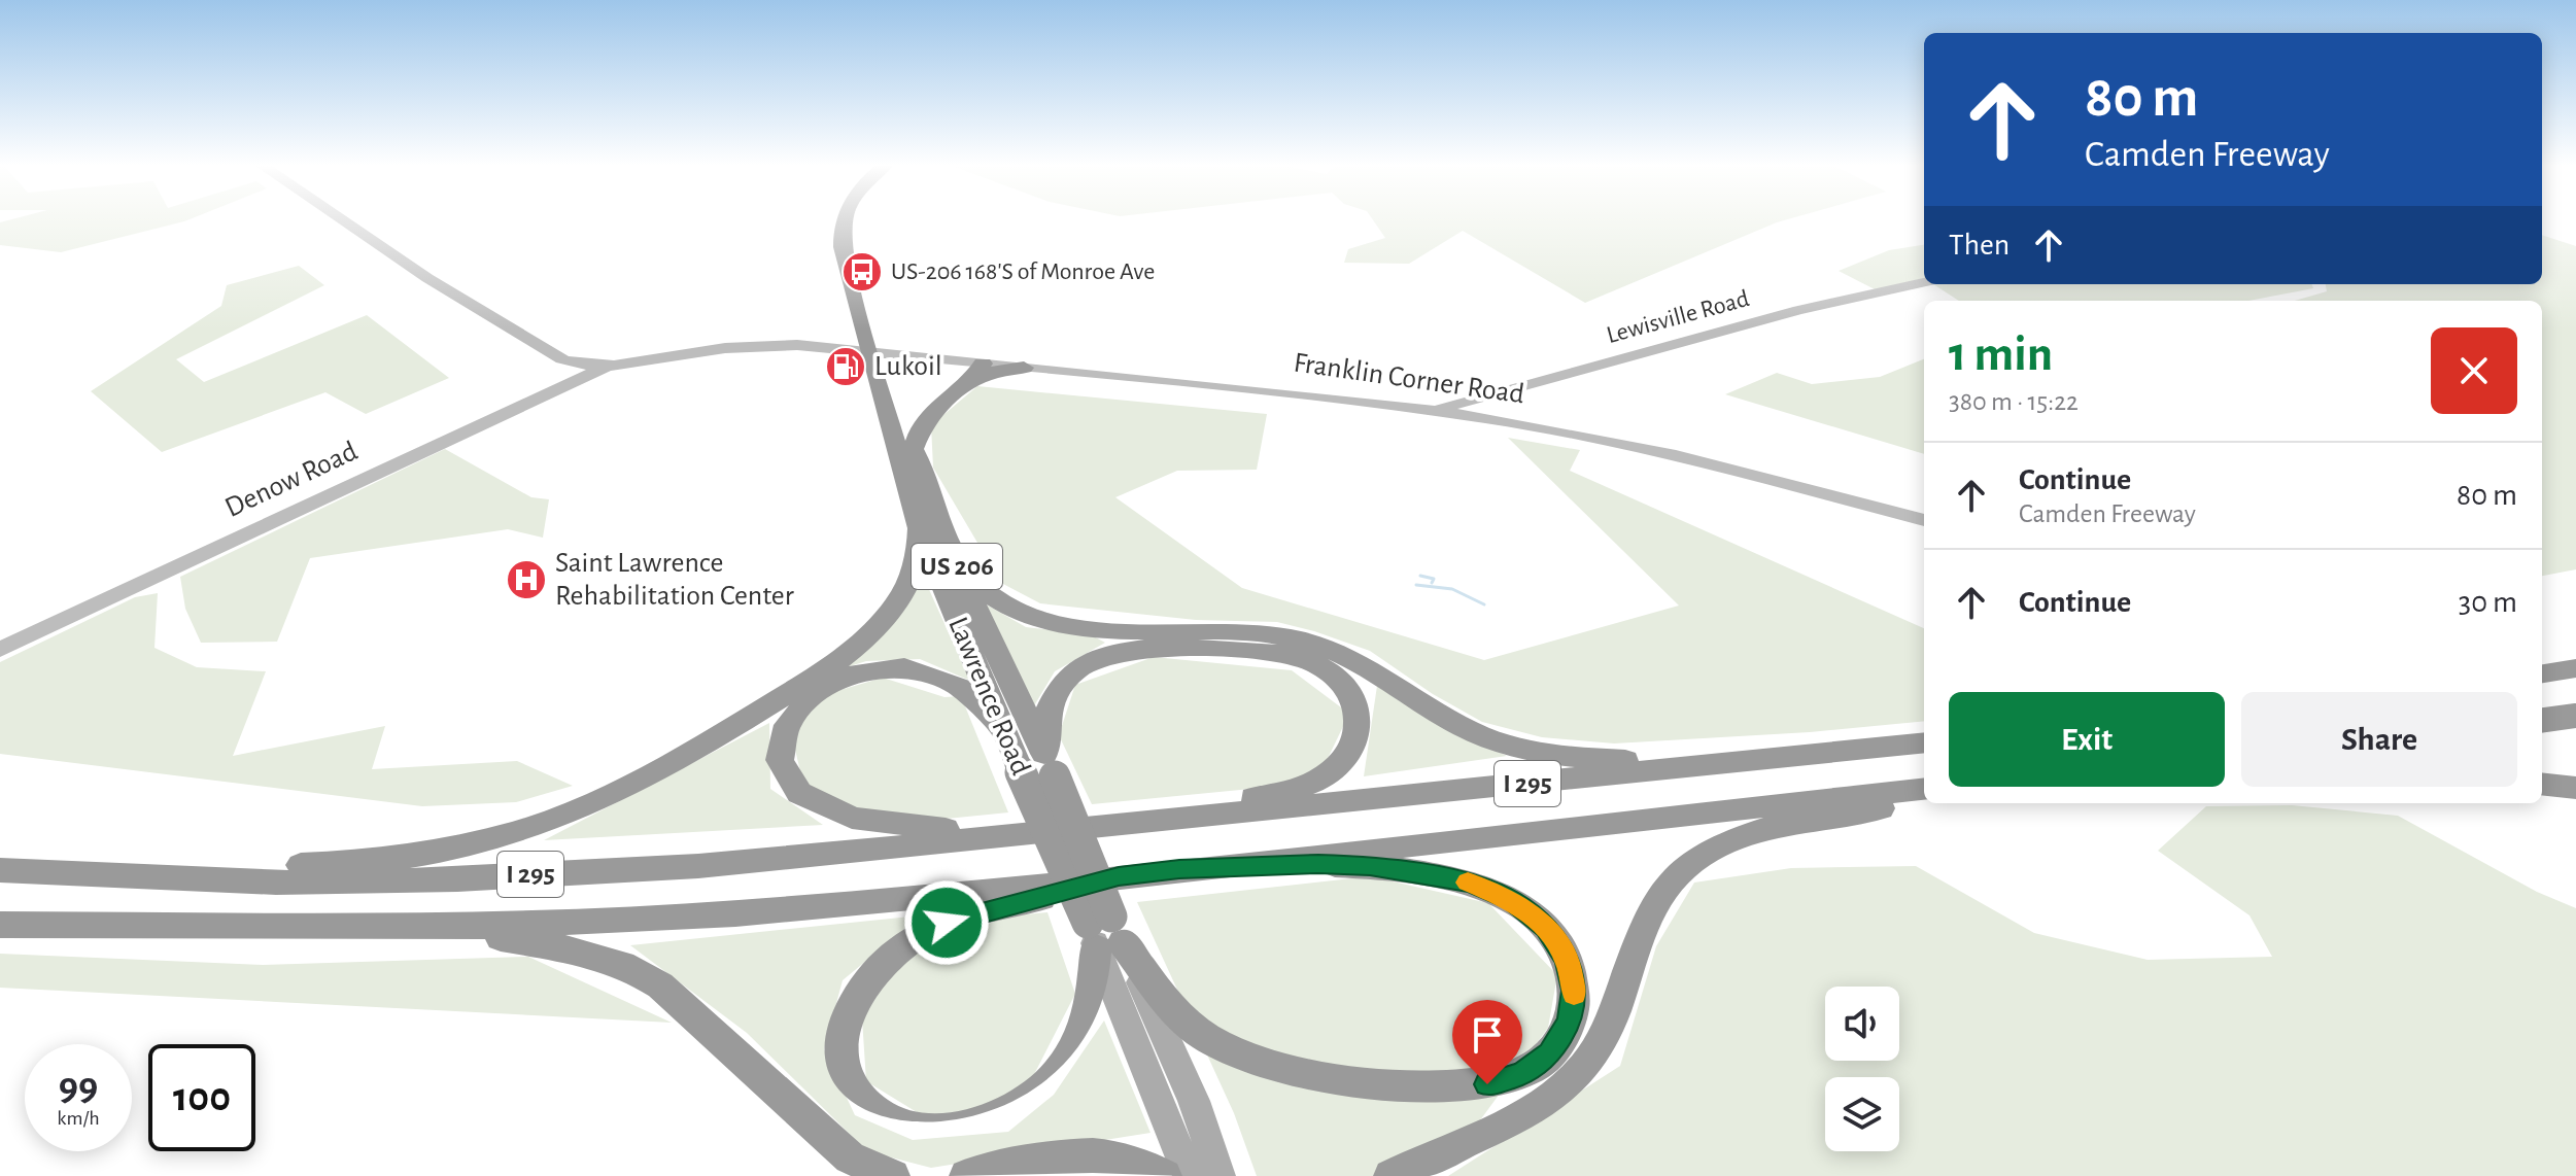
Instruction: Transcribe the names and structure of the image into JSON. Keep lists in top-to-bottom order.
{
  "streets": {
    "highway": ["US 206", "Lawrence Road", "I 295"],
    "street": ["Lewisville Road", "Franklin Corner Road", "Denow Road"]
  },
  "crossings": [
    ["Lewisville Road", "Franklin Corner Road"],
    ["Franklin Corner Road", "Denow Road"],
    ["Franklin Corner Road", "US 206"],
    ["Franklin Corner Road", "Lawrence Road"],
    ["US 206", "Lawrence Road"]
  ],
  "places": {
    "bus stop": ["US-206 168'S of Monroe Ave"],
    "fuel station": ["Lukoil"],
    "hospital": ["Saint Lawrence Rehabilitation Center"]
  },
  "page": {
    "turn": ["80 m", "Camden Freeway"],
    "then": "Then",
    "heading": ["1 min", "380 m · 15:22"],
    "list": [
      {
        "name": "Continue",
        "note": "Camden Freeway",
        "value": "80 m"
      },
      {
        "name": "Continue",
        "value": "30 m"
      }
    ],
    "buttons": ["Exit", "Share"],
    "speed": "99 km/h",
    "limit": "100"
  }
}
